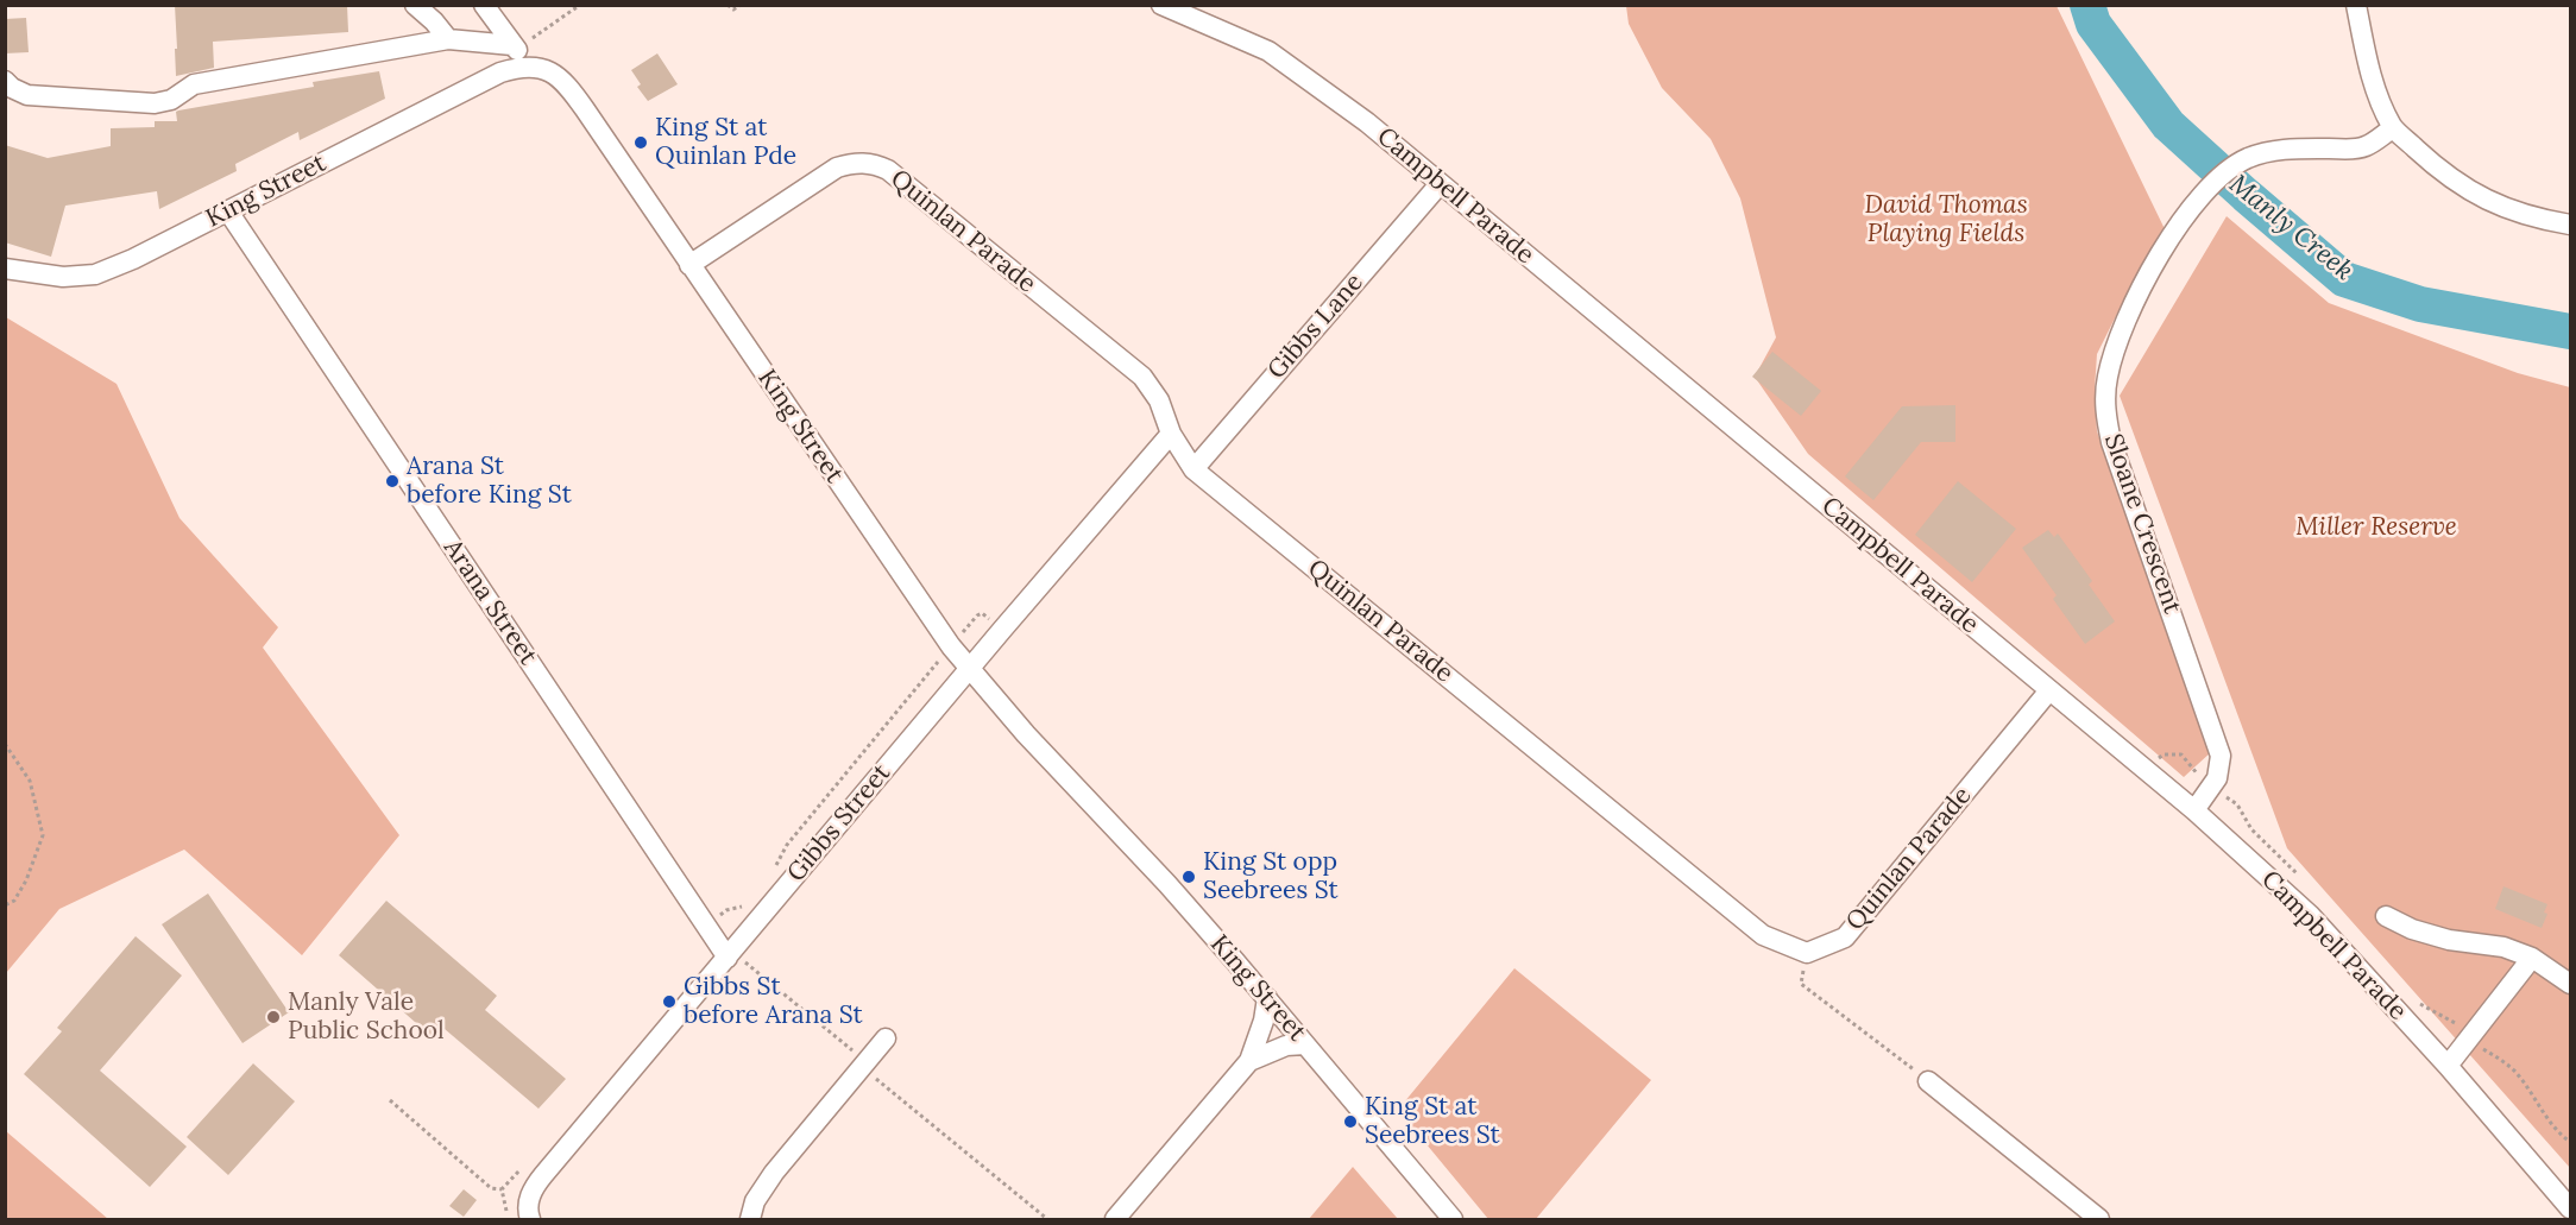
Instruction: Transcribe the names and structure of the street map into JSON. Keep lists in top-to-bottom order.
{
  "streets": {
    "street": [
      "King Street",
      "Campbell Parade",
      "Quinlan Parade",
      "Gibbs Lane",
      "Sloane Crescent",
      "Arana Street",
      "Gibbs Street"
    ]
  },
  "crossings": [
    ["King Street", "Quinlan Parade"],
    ["King Street", "Arana Street"],
    ["King Street", "Gibbs Street"],
    ["Campbell Parade", "Quinlan Parade"],
    ["Campbell Parade", "Gibbs Lane"],
    ["Campbell Parade", "Sloane Crescent"],
    ["Quinlan Parade", "Gibbs Lane"],
    ["Quinlan Parade", "Gibbs Street"],
    ["Arana Street", "Gibbs Street"]
  ],
  "water": ["Manly Creek"],
  "parks": ["David Thomas Playing Fields", "Miller Reserve"],
  "places": [
    "King St at Quinlan Pde",
    "Arana St before King St",
    "King St opp Seebrees St",
    "Gibbs St before Arana St",
    "Manly Vale Public School",
    "King St at Seebrees St"
  ]
}
